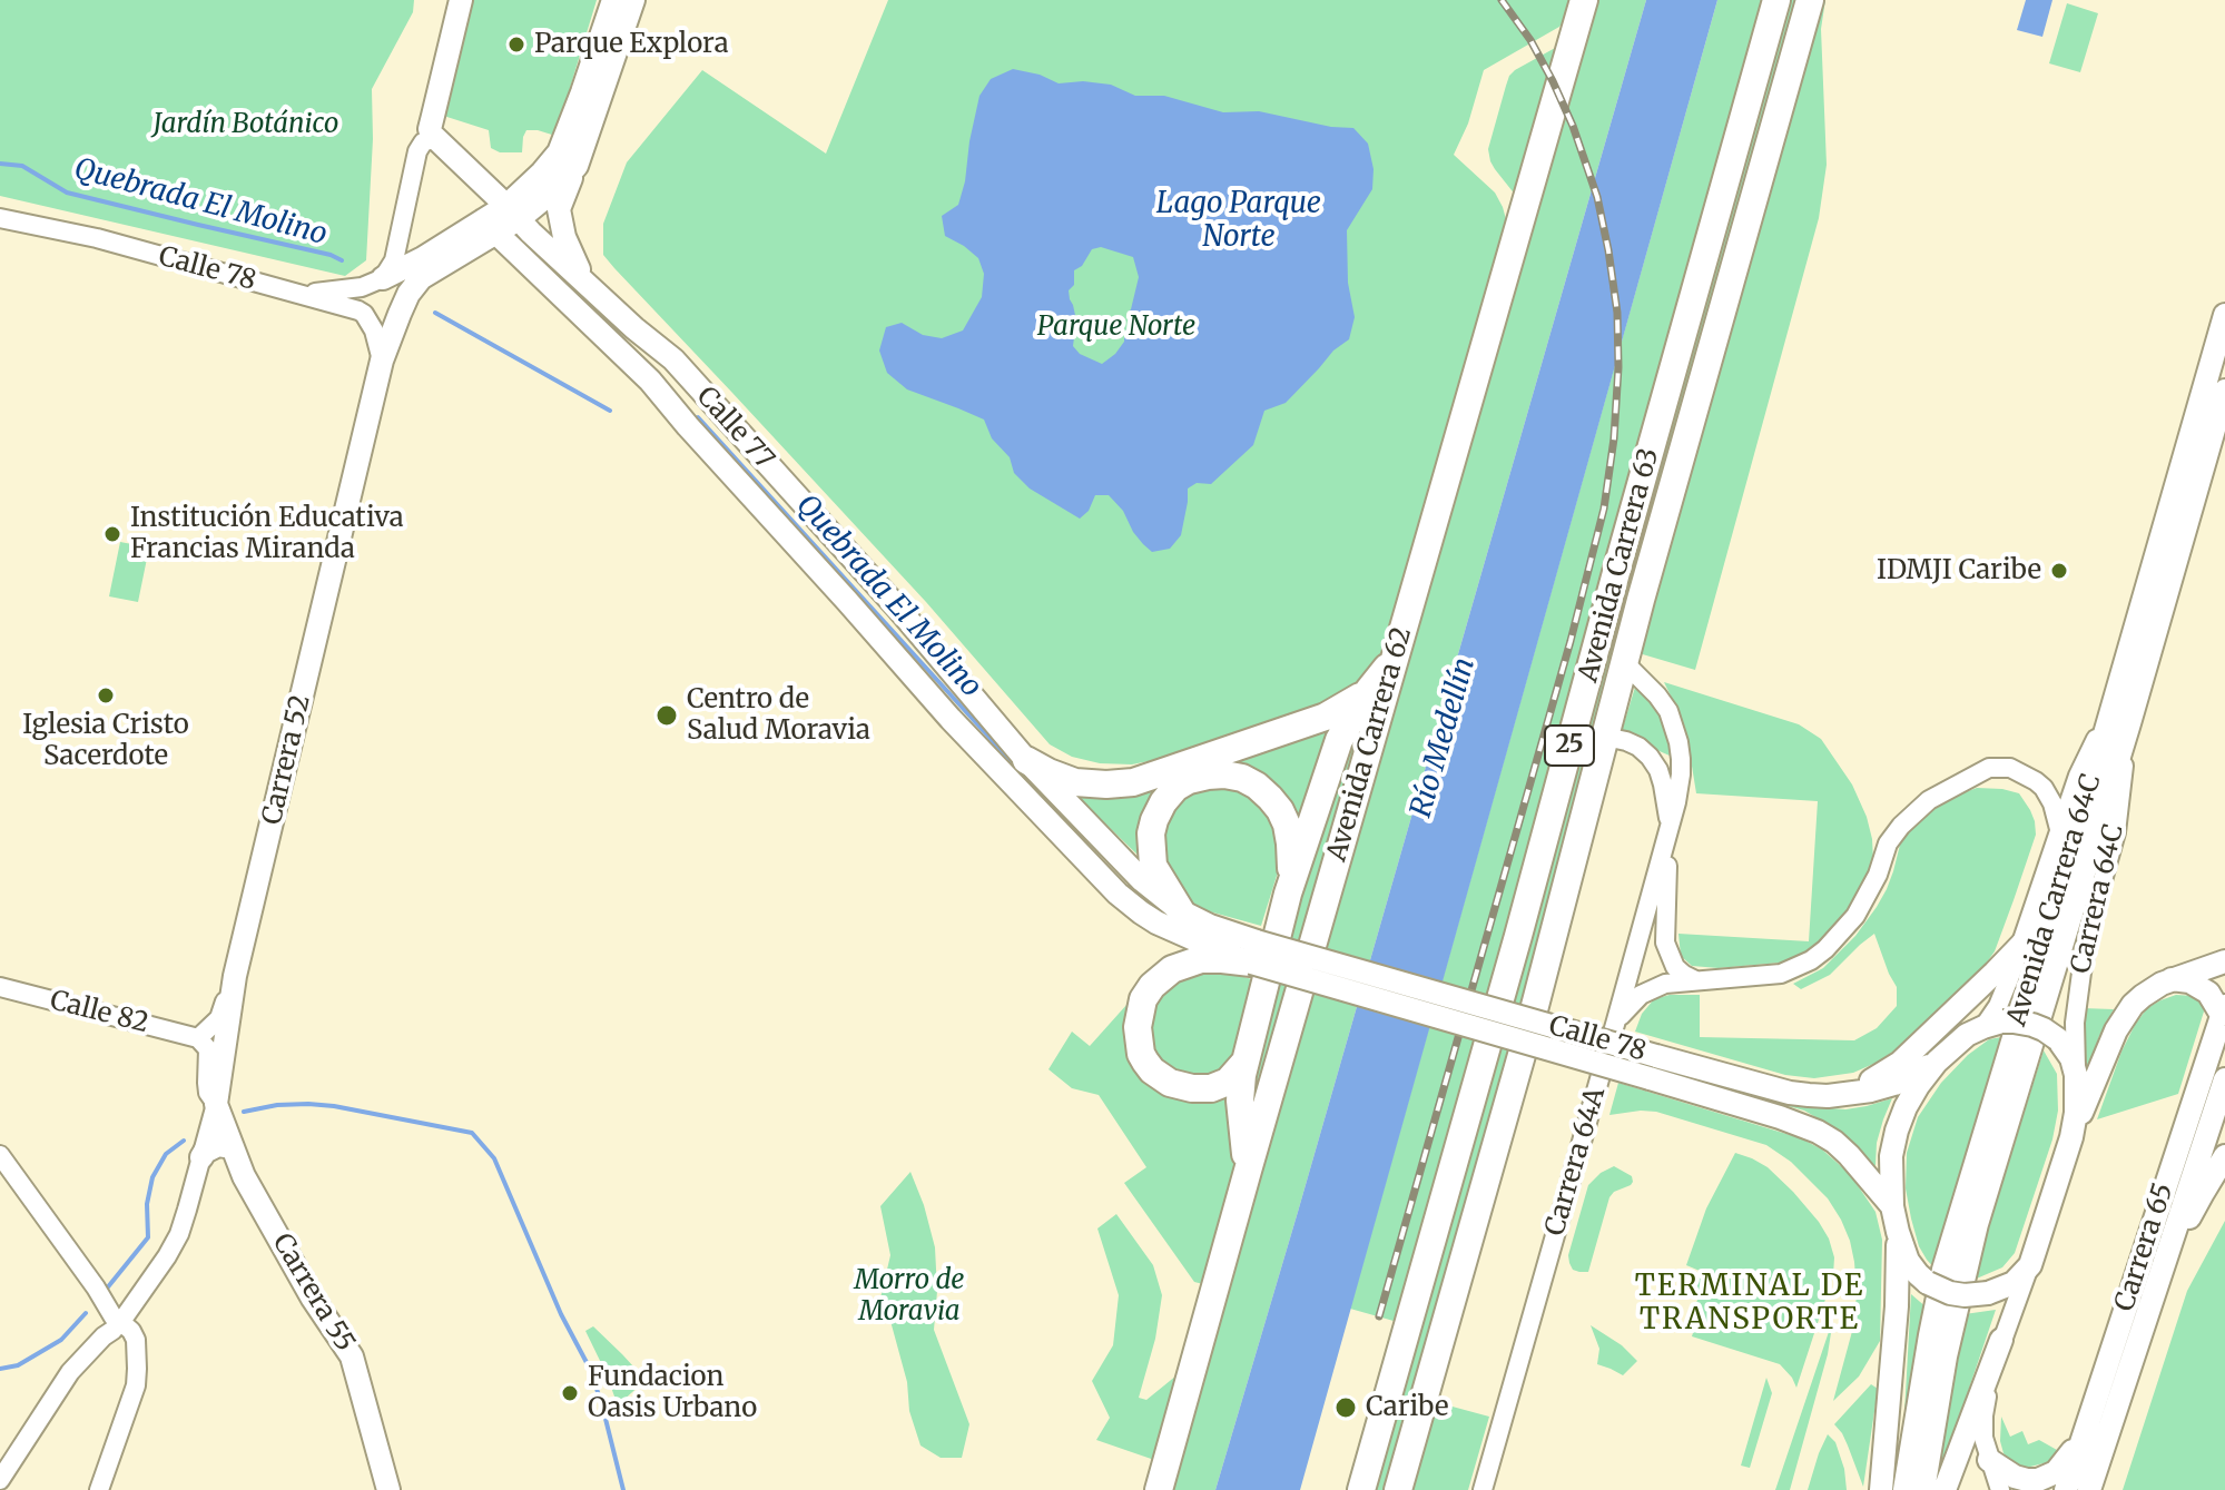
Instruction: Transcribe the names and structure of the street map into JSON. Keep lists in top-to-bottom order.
{
  "streets": {
    "highway": ["Avenida Carrera 63", "Avenida Carrera 62", "25"],
    "main road": [
      "Calle 78",
      "Calle 77",
      "Carrera 52",
      "Avenida Carrera 64C",
      "Carrera 65",
      "Carrera 55"
    ],
    "street": ["Carrera 64C", "Calle 82", "Carrera 64A"]
  },
  "crossings": [
    ["Calle 78", "Calle 77"],
    ["Calle 78", "Carrera 52"],
    ["Calle 78", "Carrera 64C"],
    ["Calle 77", "Carrera 52"],
    ["Carrera 52", "Carrera 55"],
    ["Carrera 64C", "Avenida Carrera 64C"]
  ],
  "districts": ["TERMINAL DE TRANSPORTE"],
  "water": ["Quebrada El Molino", "Lago Parque Norte", "Río Medellín"],
  "parks": ["Jardín Botánico", "Parque Norte", "Morro de Moravia"],
  "places": [
    "Parque Explora",
    "Institución Educativa Francias Miranda",
    "IDMJI Caribe",
    "Iglesia Cristo Sacerdote",
    "Centro de Salud Moravia",
    "Fundacion Oasis Urbano",
    "Caribe"
  ]
}
